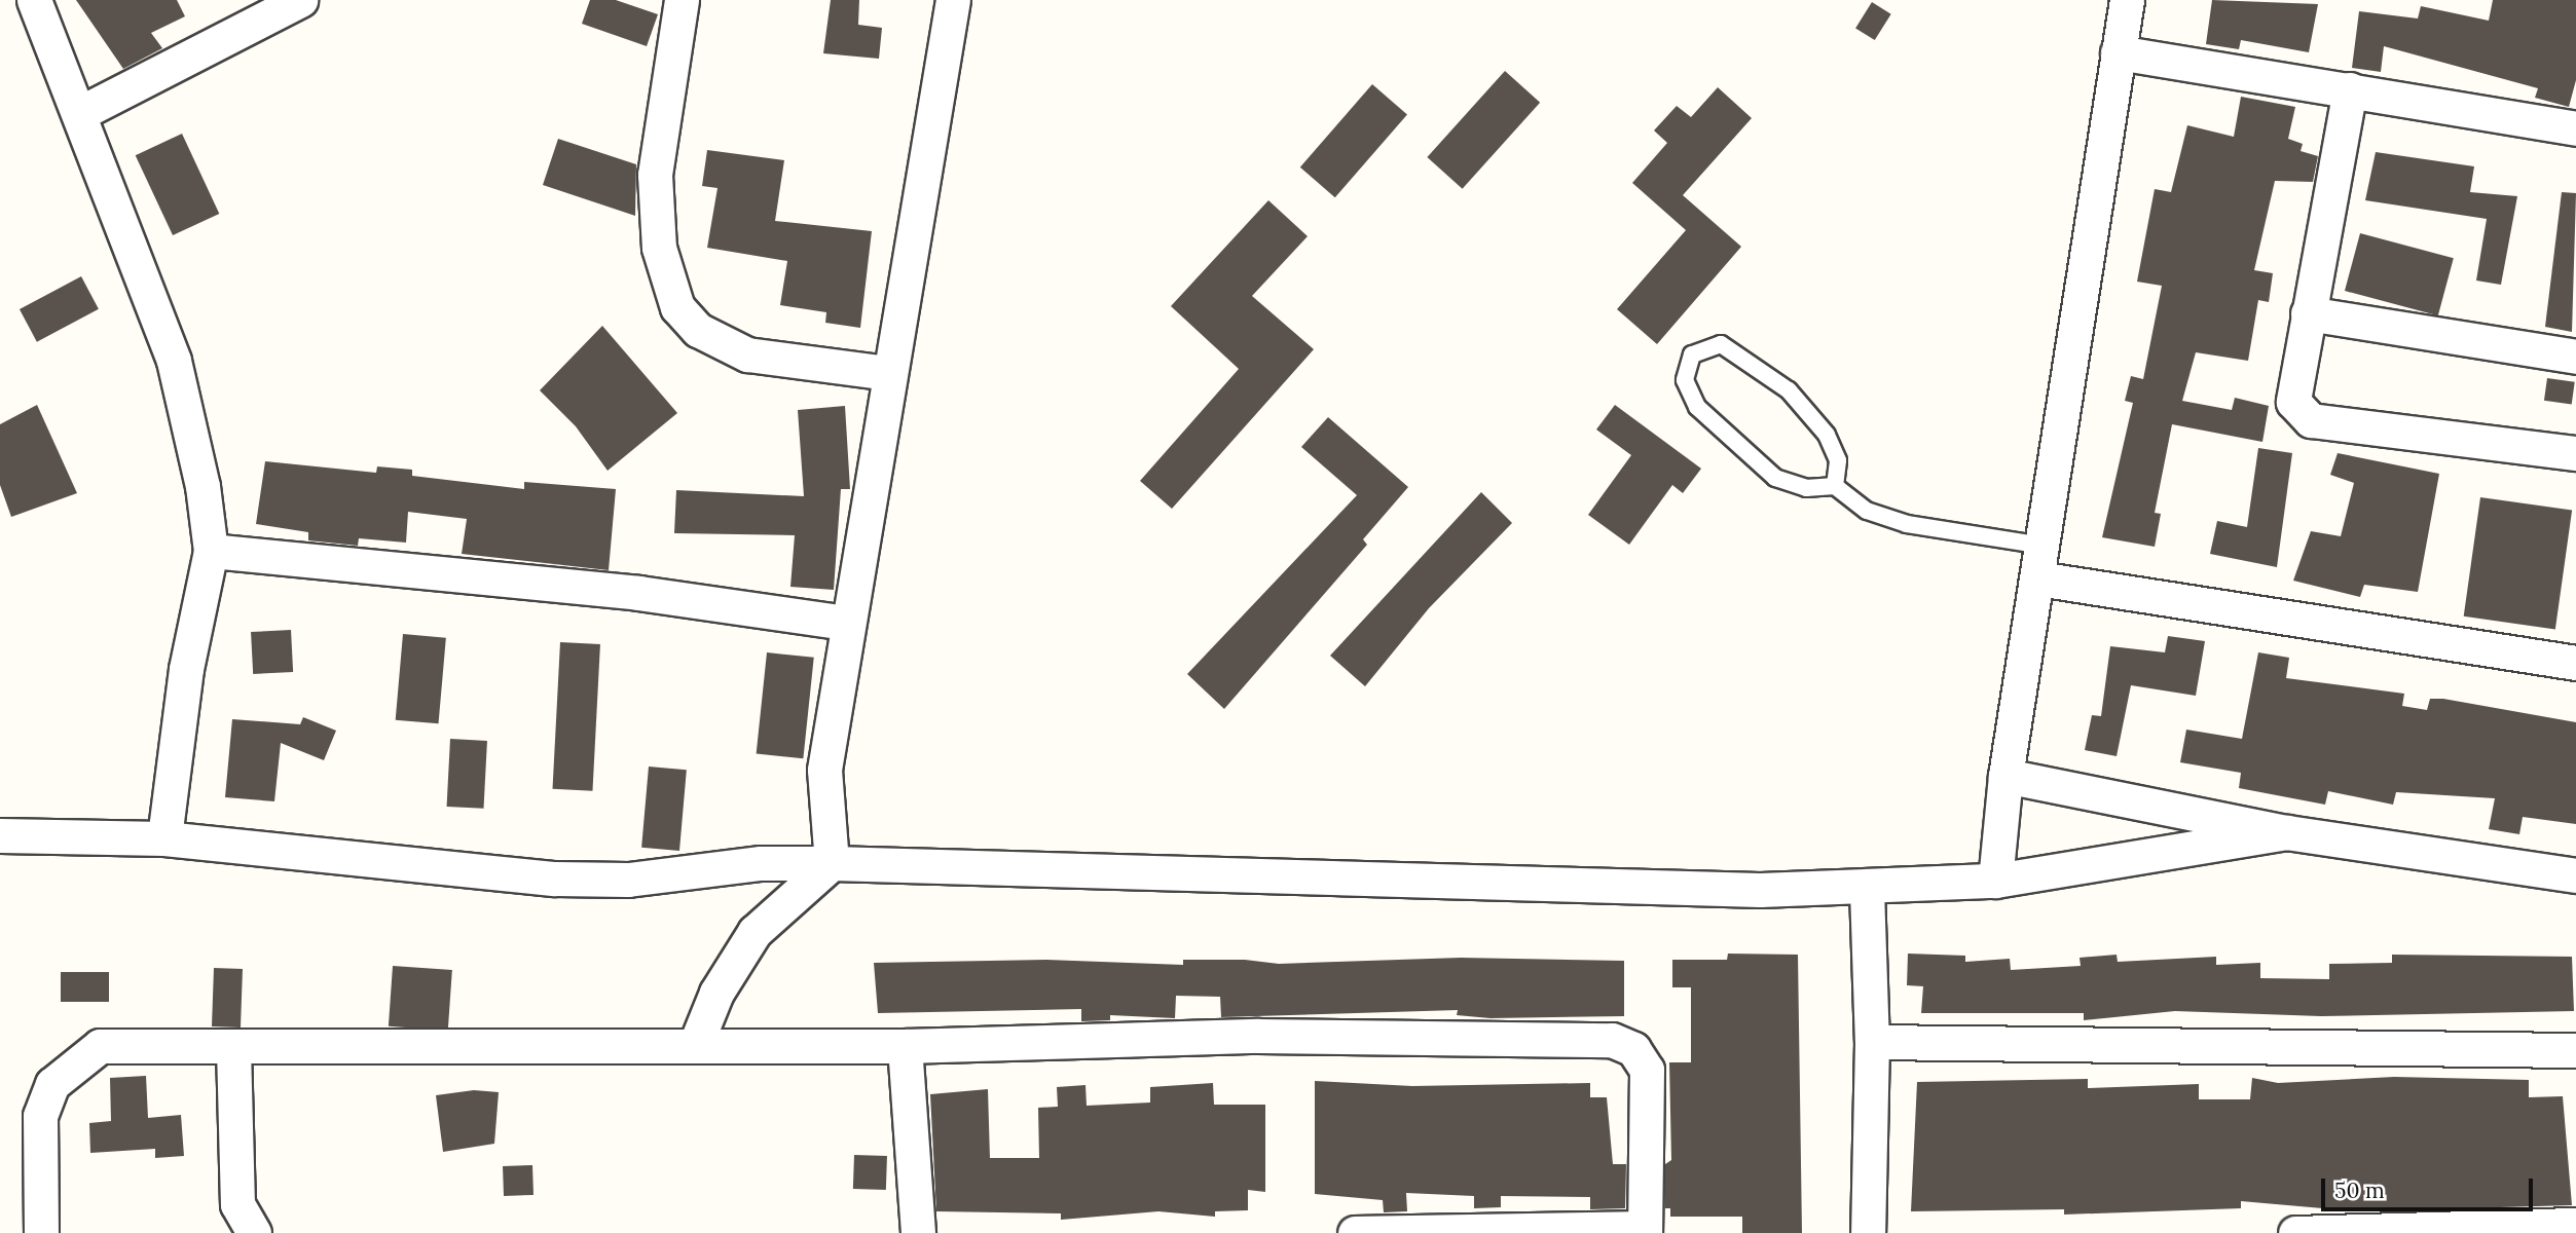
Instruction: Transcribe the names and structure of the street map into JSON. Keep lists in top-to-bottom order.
{
  "scale_bar": "50 m"
}
